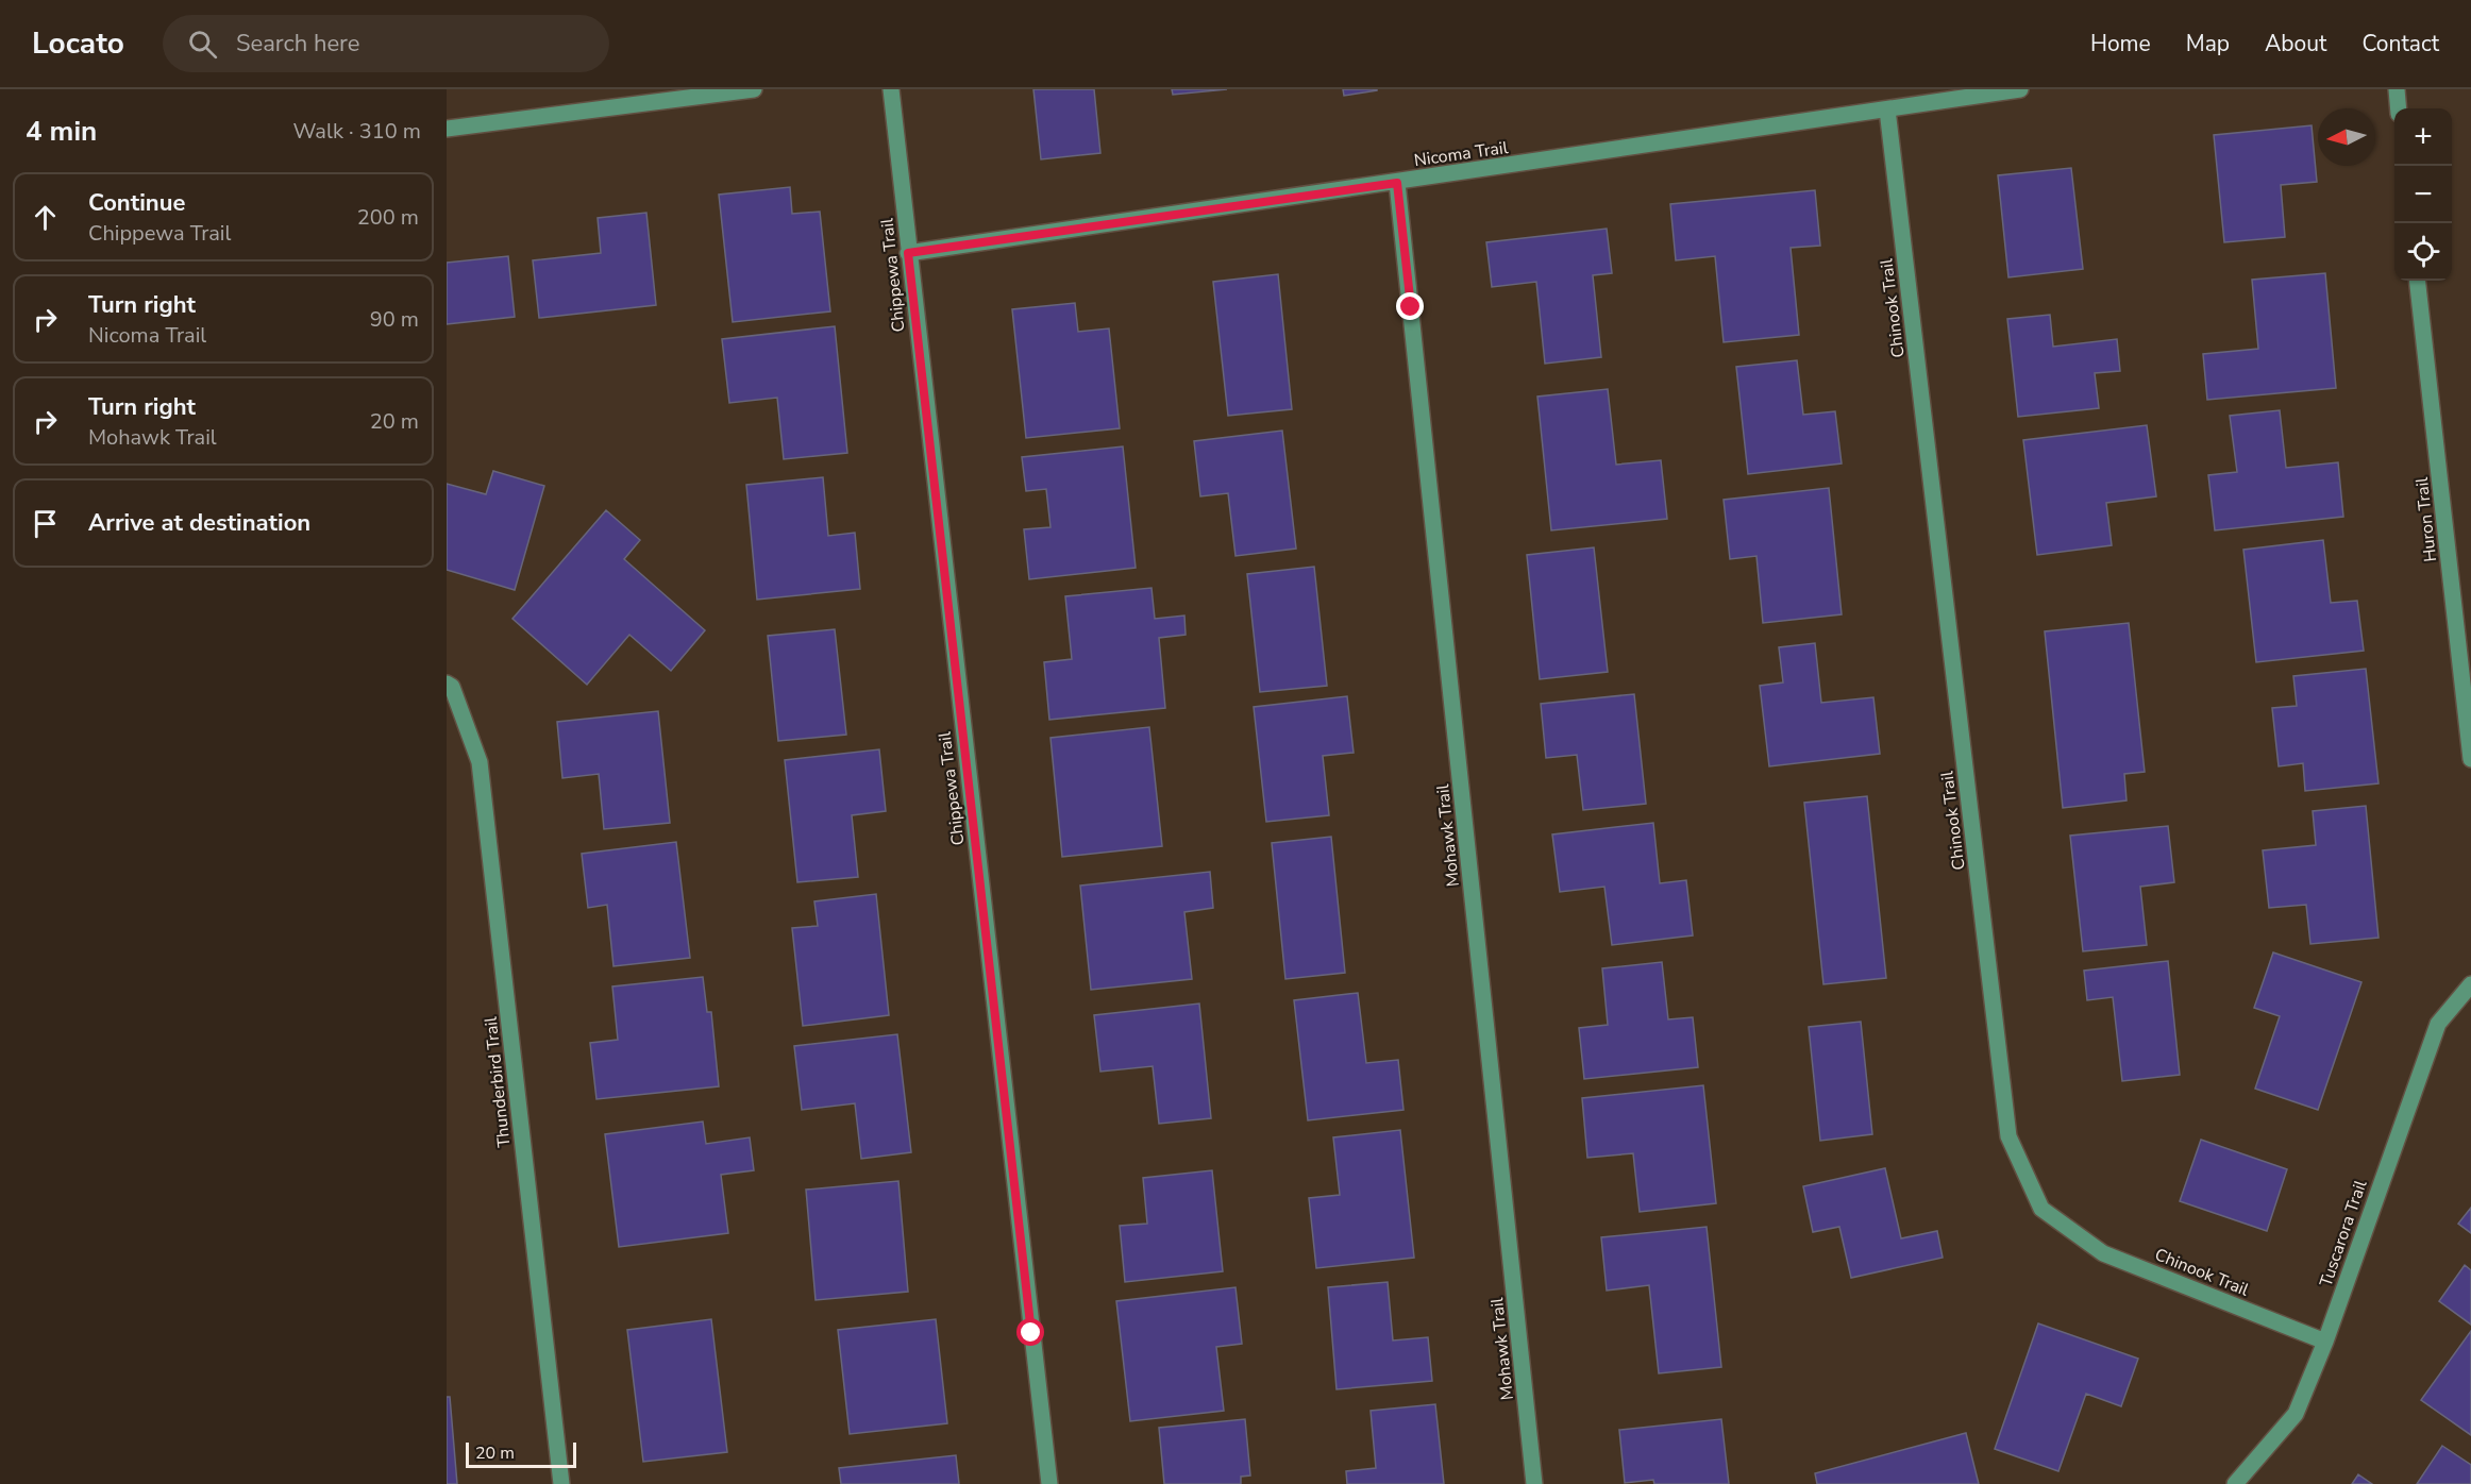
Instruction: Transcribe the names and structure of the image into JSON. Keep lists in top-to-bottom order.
{
  "streets": {
    "street": [
      "Nicoma Trail",
      "Chippewa Trail",
      "Chinook Trail",
      "Huron Trail",
      "Mohawk Trail",
      "Thunderbird Trail",
      "Tuscarora Trail"
    ]
  },
  "crossings": [
    ["Nicoma Trail", "Chippewa Trail"],
    ["Nicoma Trail", "Chinook Trail"],
    ["Nicoma Trail", "Mohawk Trail"],
    ["Chinook Trail", "Tuscarora Trail"]
  ],
  "scale_bar": "20 m",
  "north": "left",
  "page": {
    "header": "Locato",
    "search": "Search here",
    "nav": [
      "Home",
      "Map",
      "About",
      "Contact"
    ],
    "heading": ["4 min", "Walk · 310 m"],
    "map_buttons": ["+", "−"],
    "list": [
      ["Continue", "Chippewa Trail", "200 m"],
      ["Turn right", "Nicoma Trail", "90 m"],
      ["Turn right", "Mohawk Trail", "20 m"],
      "Arrive at destination"
    ],
    "scale": "20 m"
  }
}
